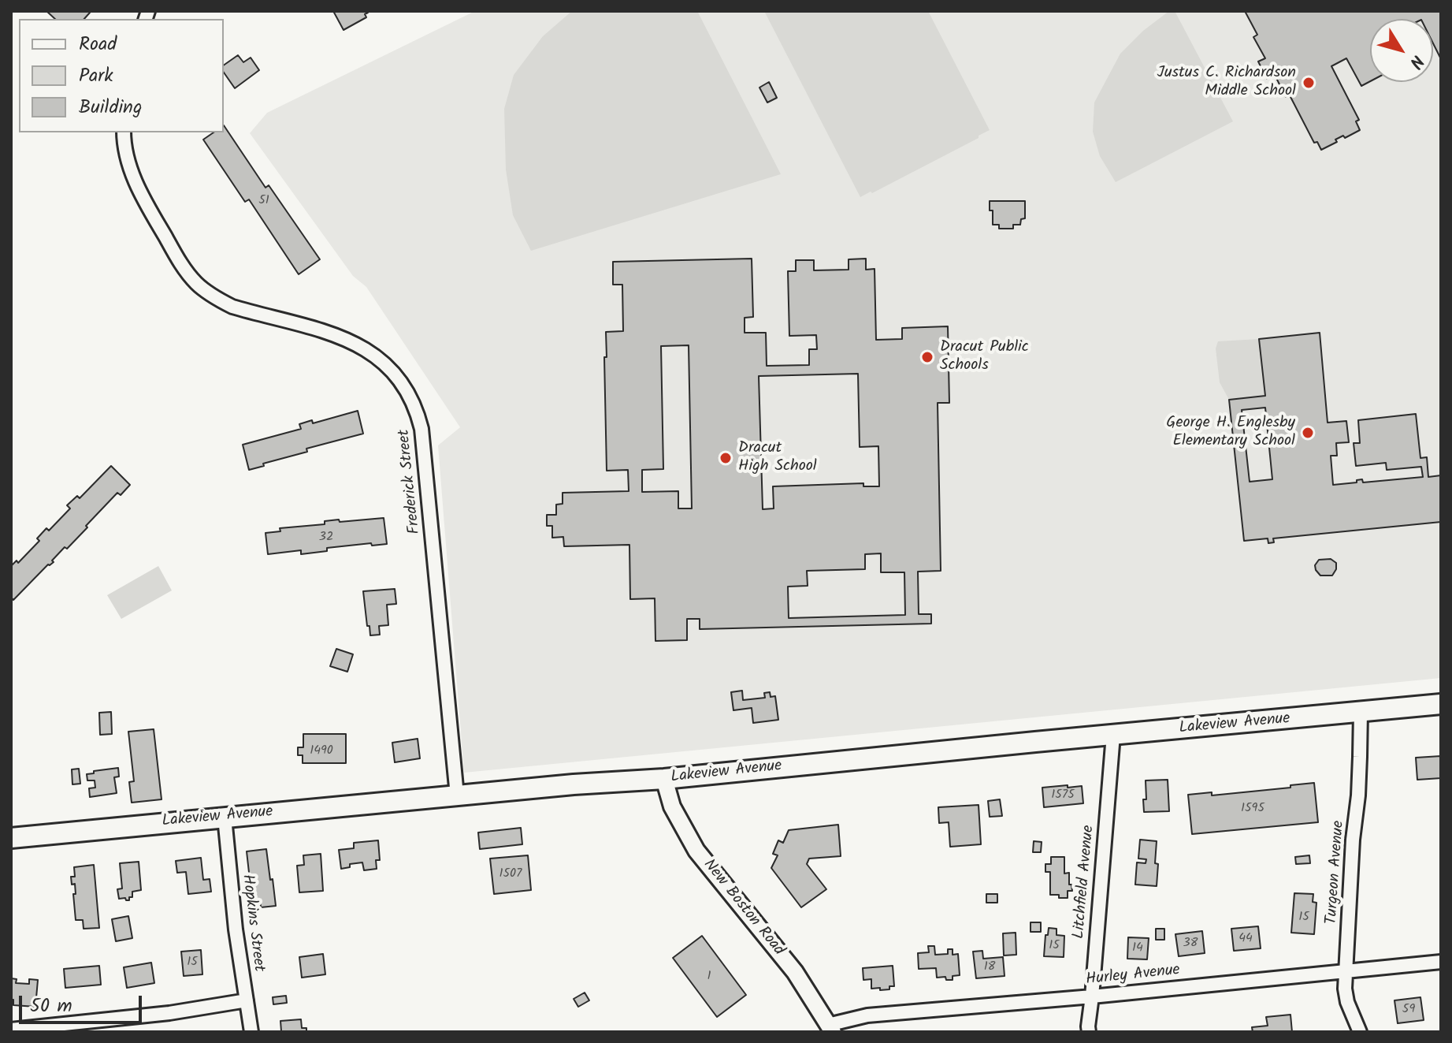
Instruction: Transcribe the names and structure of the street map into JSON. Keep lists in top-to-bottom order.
{
  "streets": {
    "main road": ["Lakeview Avenue"],
    "street": [
      "Frederick Street",
      "Turgeon Avenue",
      "Litchfield Avenue",
      "New Boston Road",
      "Hopkins Street",
      "Hurley Avenue"
    ]
  },
  "crossings": [
    ["Frederick Street", "Lakeview Avenue"],
    ["Lakeview Avenue", "Turgeon Avenue"],
    ["Lakeview Avenue", "Litchfield Avenue"],
    ["Lakeview Avenue", "New Boston Road"],
    ["Lakeview Avenue", "Hopkins Street"],
    ["Turgeon Avenue", "Hurley Avenue"],
    ["Litchfield Avenue", "Hurley Avenue"],
    ["New Boston Road", "Hurley Avenue"]
  ],
  "places": [
    "Justus C. Richardson Middle School",
    "Dracut Public Schools",
    "George H. Englesby Elementary School",
    "Dracut High School"
  ],
  "house_numbers": [
    "51",
    "32",
    "1490",
    "1575",
    "1595",
    "1507",
    "15",
    "44",
    "38",
    "15",
    "14",
    "15",
    "18",
    "1",
    "59"
  ],
  "legend": ["Road", "Park", "Building"],
  "scale_bar": "50 m",
  "north": "bottom right"
}
